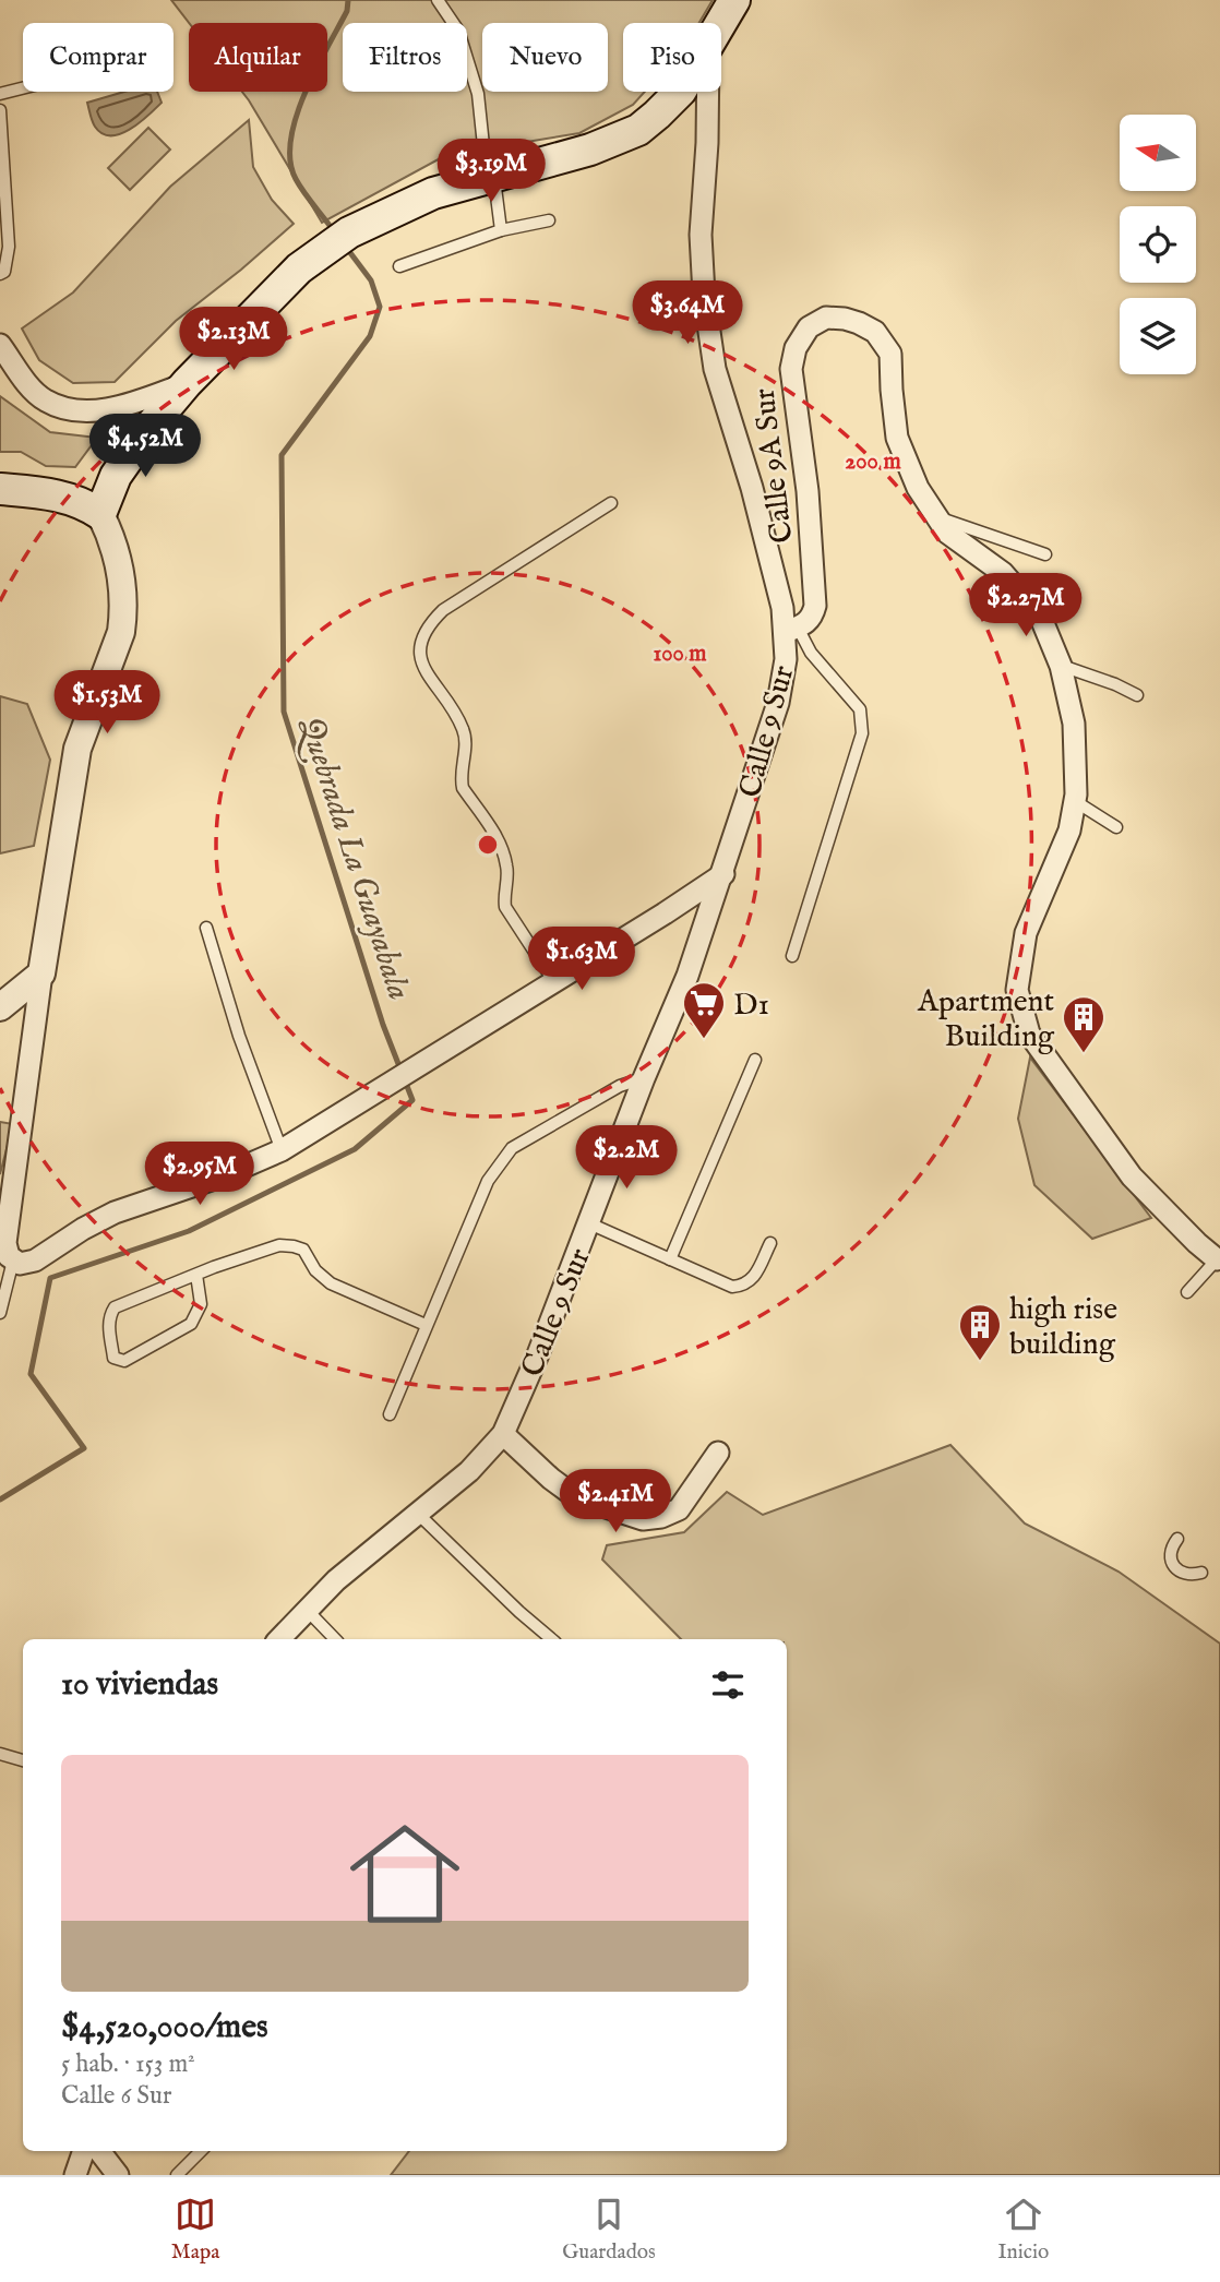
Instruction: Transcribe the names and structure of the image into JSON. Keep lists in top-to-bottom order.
{
  "streets": {
    "main road": ["Calle 9 Sur"],
    "street": ["Calle 9A Sur"]
  },
  "crossings": [
    ["Calle 9A Sur", "Calle 9 Sur"]
  ],
  "water": ["Quebrada La Guayabala"],
  "places": {
    "supermarket": ["D1"],
    "building": ["Apartment Building", "high rise building"]
  },
  "north": "left",
  "page": {
    "chip": [
      "Comprar",
      "Alquilar",
      "Filtros",
      "Nuevo",
      "Piso"
    ],
    "price": [
      "$3.19M",
      "$3.64M",
      "$2.13M",
      "$4.52M",
      "$2.27M",
      "$1.53M",
      "$1.63M",
      "$2.2M",
      "$2.95M",
      "$2.41M"
    ],
    "heading": "10 viviendas",
    "list": [
      {
        "name": "$4,520,000/mes",
        "note": "5 hab. · 153 m² · Calle 6 Sur"
      }
    ],
    "tabs": ["Mapa", "Guardados", "Inicio"]
  },
  "rings": ["200 m", "100 m"]
}
